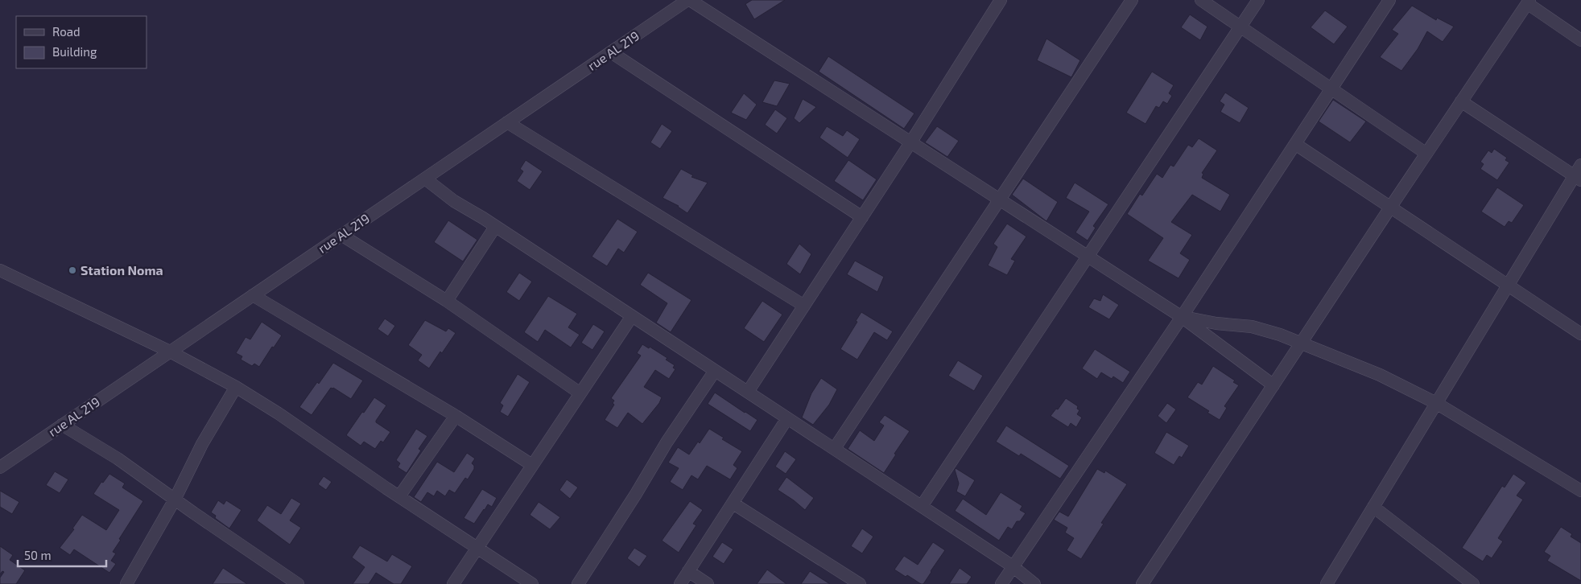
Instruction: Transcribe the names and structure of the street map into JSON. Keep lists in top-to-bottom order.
{
  "streets": {
    "street": ["rue AL 219"]
  },
  "places": ["Station Noma"],
  "legend": ["Road", "Building"],
  "scale_bar": "50 m"
}
